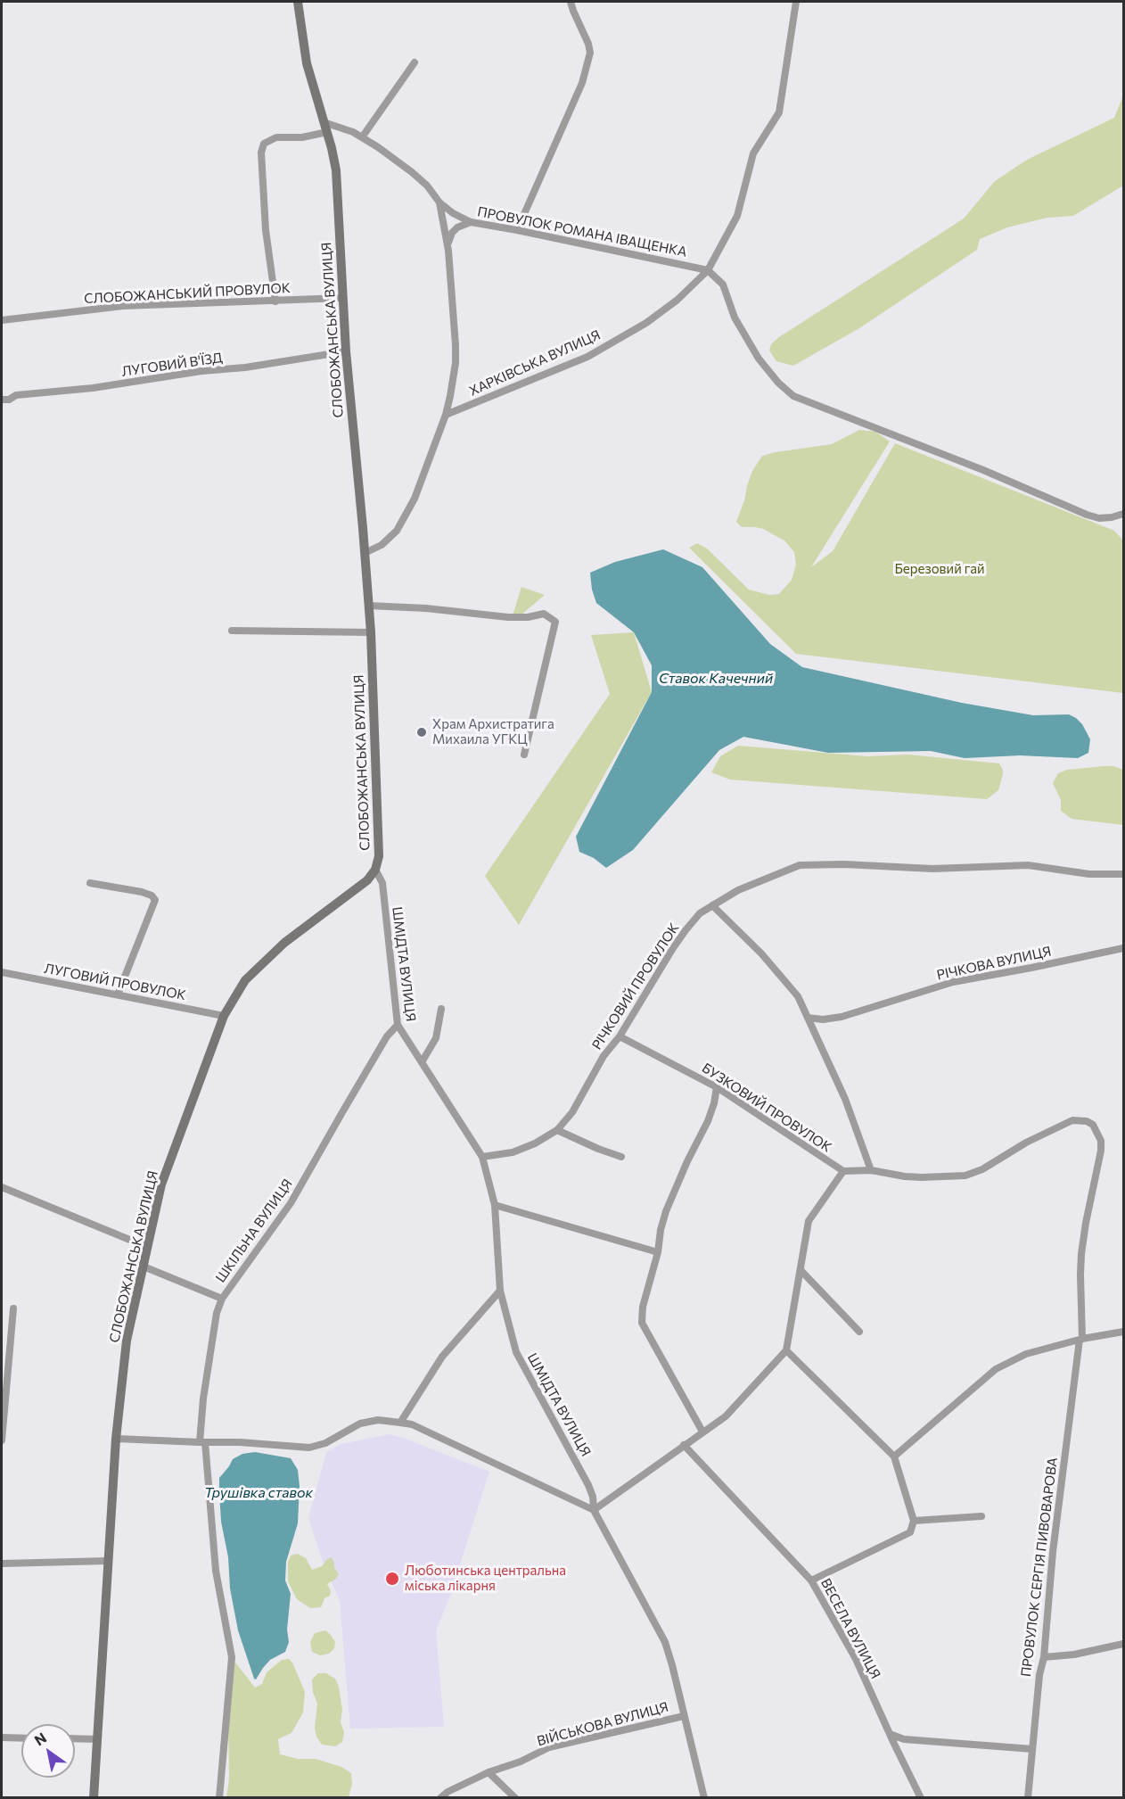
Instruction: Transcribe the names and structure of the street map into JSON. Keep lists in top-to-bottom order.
{
  "streets": {
    "street": [
      "ПРОВУЛОК РОМАНА ІВАЩЕНКА",
      "СЛОБОЖАНСЬКИЙ ПРОВУЛОК",
      "СЛОБОЖАНСЬКА ВУЛИЦЯ",
      "ХАРКІВСЬКА ВУЛИЦЯ",
      "ЛУГОВИЙ В'ЇЗД",
      "РІЧКОВА ВУЛИЦЯ",
      "ШМІДТА ВУЛИЦЯ",
      "ЛУГОВИЙ ПРОВУЛОК",
      "РІЧКОВИЙ ПРОВУЛОК",
      "БУЗКОВИЙ ПРОВУЛОК",
      "ШКІЛЬНА ВУЛИЦЯ",
      "ПРОВУЛОК СЕРГІЯ ПИВОВАРОВА",
      "ВЕСЕЛА ВУЛИЦЯ",
      "ВІЙСЬКОВА ВУЛИЦЯ"
    ]
  },
  "crossings": [
    ["ПРОВУЛОК РОМАНА ІВАЩЕНКА", "СЛОБОЖАНСЬКА ВУЛИЦЯ"],
    ["ПРОВУЛОК РОМАНА ІВАЩЕНКА", "ХАРКІВСЬКА ВУЛИЦЯ"],
    ["СЛОБОЖАНСЬКИЙ ПРОВУЛОК", "СЛОБОЖАНСЬКА ВУЛИЦЯ"],
    ["СЛОБОЖАНСЬКА ВУЛИЦЯ", "ЛУГОВИЙ В'ЇЗД"],
    ["СЛОБОЖАНСЬКА ВУЛИЦЯ", "ШМІДТА ВУЛИЦЯ"],
    ["СЛОБОЖАНСЬКА ВУЛИЦЯ", "ЛУГОВИЙ ПРОВУЛОК"],
    ["ШМІДТА ВУЛИЦЯ", "РІЧКОВИЙ ПРОВУЛОК"],
    ["ШМІДТА ВУЛИЦЯ", "ШКІЛЬНА ВУЛИЦЯ"],
    ["ШМІДТА ВУЛИЦЯ", "ВІЙСЬКОВА ВУЛИЦЯ"],
    ["РІЧКОВИЙ ПРОВУЛОК", "БУЗКОВИЙ ПРОВУЛОК"]
  ],
  "water": ["Ставок Качечний", "Трушівка ставок"],
  "parks": ["Березовий гай"],
  "places": ["Храм Архистратига Михаила УГКЦ", "Люботинська центральна міська лікарня"],
  "north": "top left"
}
